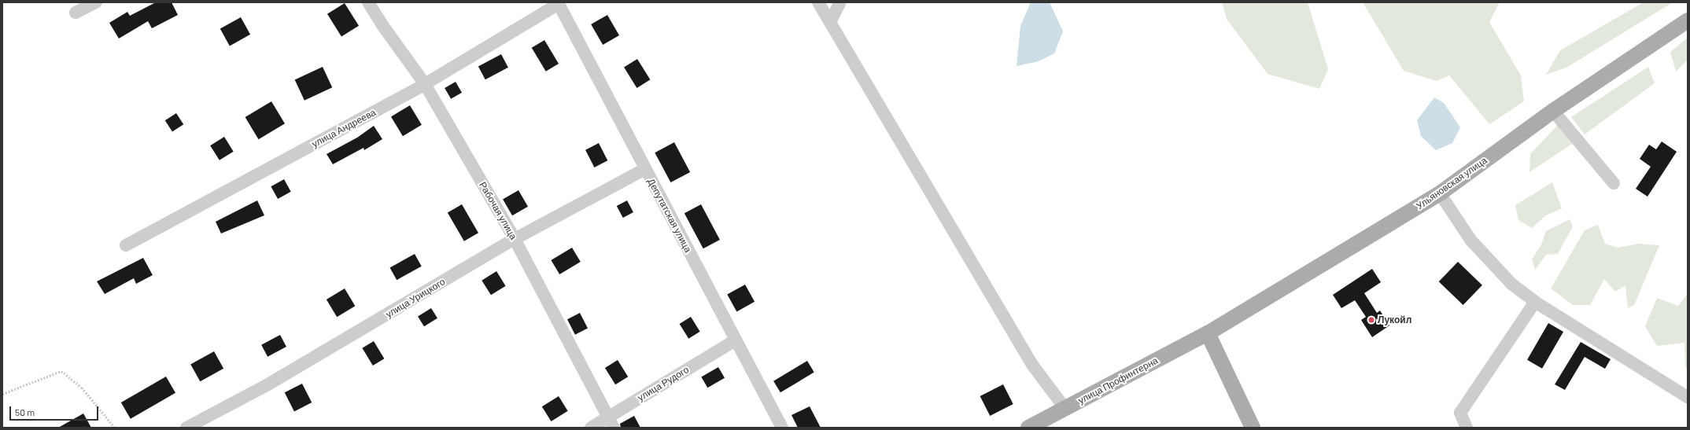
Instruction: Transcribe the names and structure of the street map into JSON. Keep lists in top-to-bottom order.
{
  "streets": {
    "main road": ["Ульяновская улица", "улица Профинтерна"],
    "street": [
      "улица Андреева",
      "Рабочая улица",
      "Депутатская улица",
      "улица Урицкого",
      "улица Рудого"
    ]
  },
  "crossings": [
    ["улица Андреева", "Рабочая улица"],
    ["улица Андреева", "Депутатская улица"],
    ["Ульяновская улица", "улица Профинтерна"],
    ["Рабочая улица", "улица Урицкого"],
    ["Рабочая улица", "улица Рудого"],
    ["Депутатская улица", "улица Урицкого"],
    ["Депутатская улица", "улица Рудого"]
  ],
  "places": ["Лукойл"],
  "scale_bar": "50 m"
}
